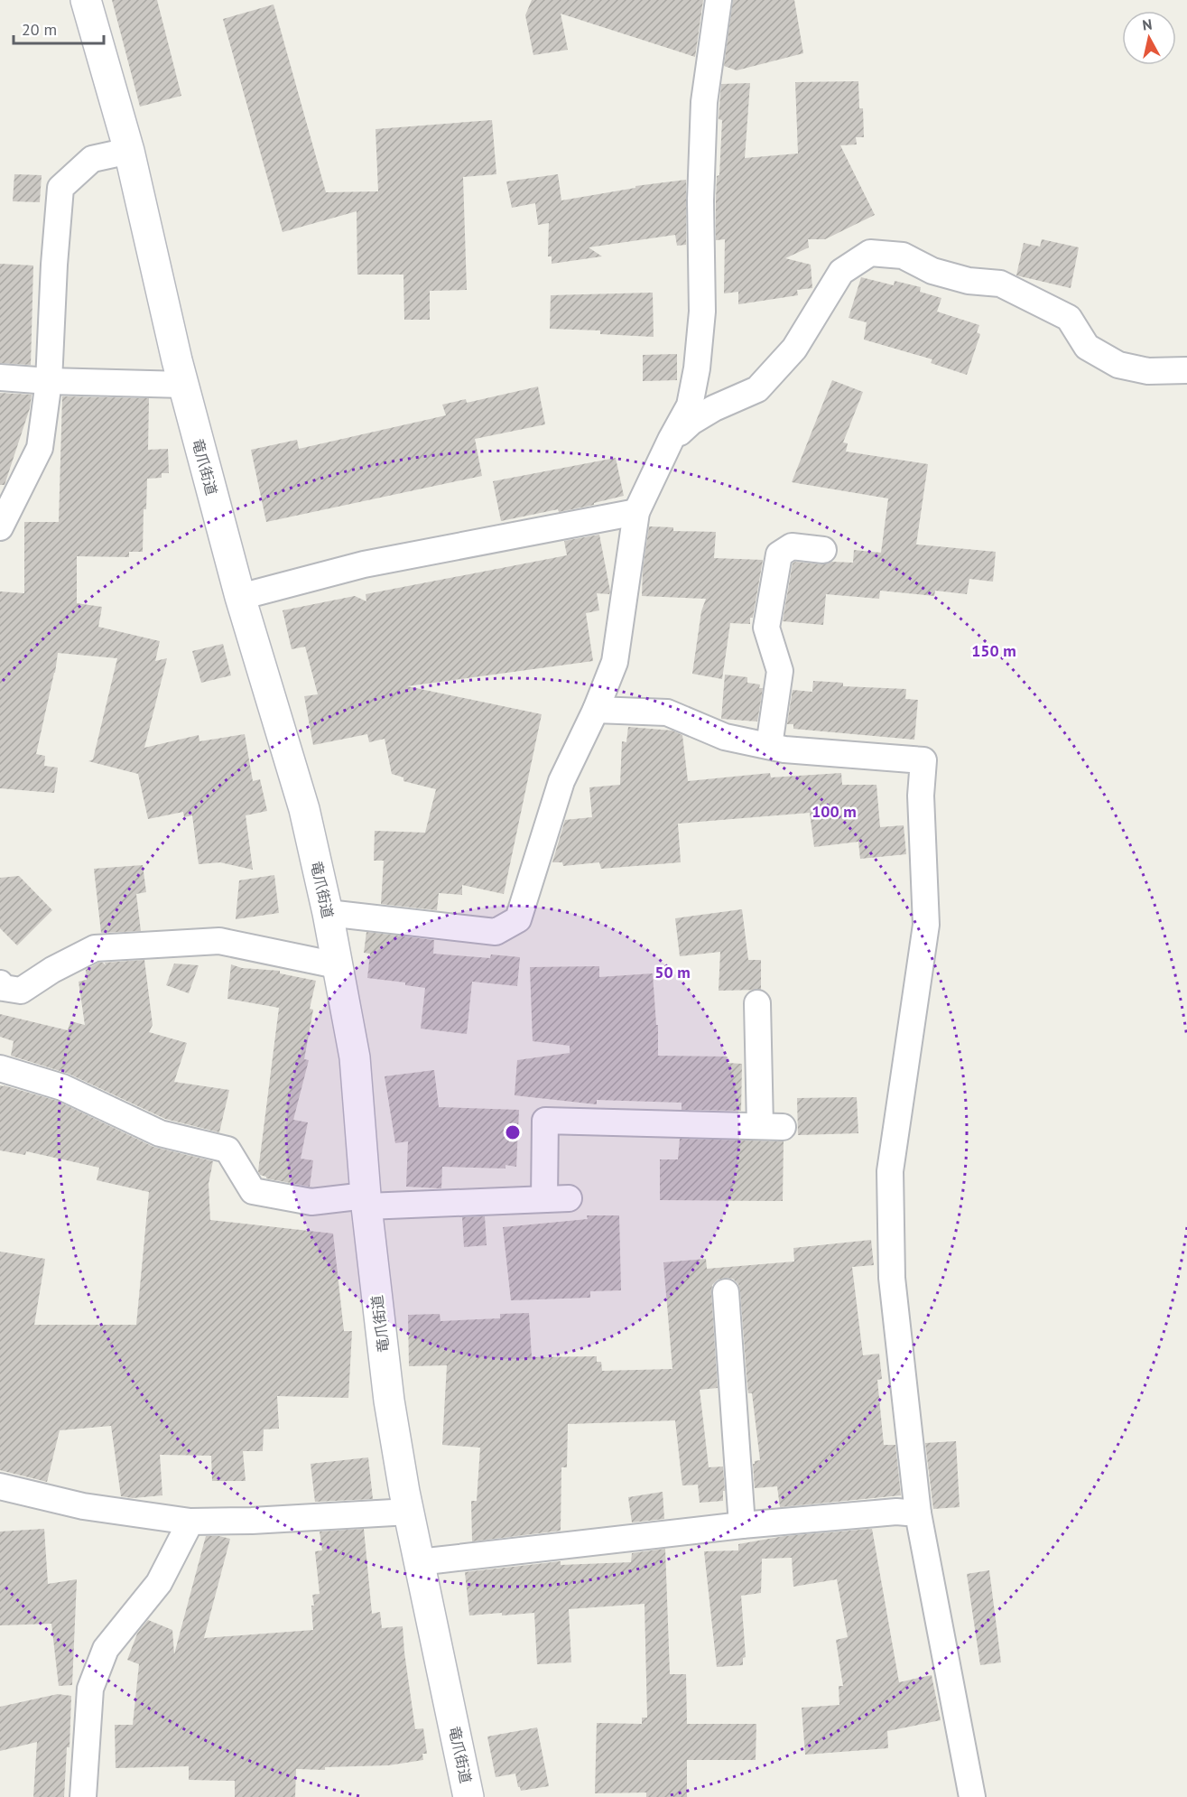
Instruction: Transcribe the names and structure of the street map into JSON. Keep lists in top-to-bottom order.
{
  "streets": {
    "main road": ["竜爪街道"]
  },
  "scale_bar": "20 m",
  "north": "top",
  "rings": ["150 m", "100 m", "50 m"]
}
